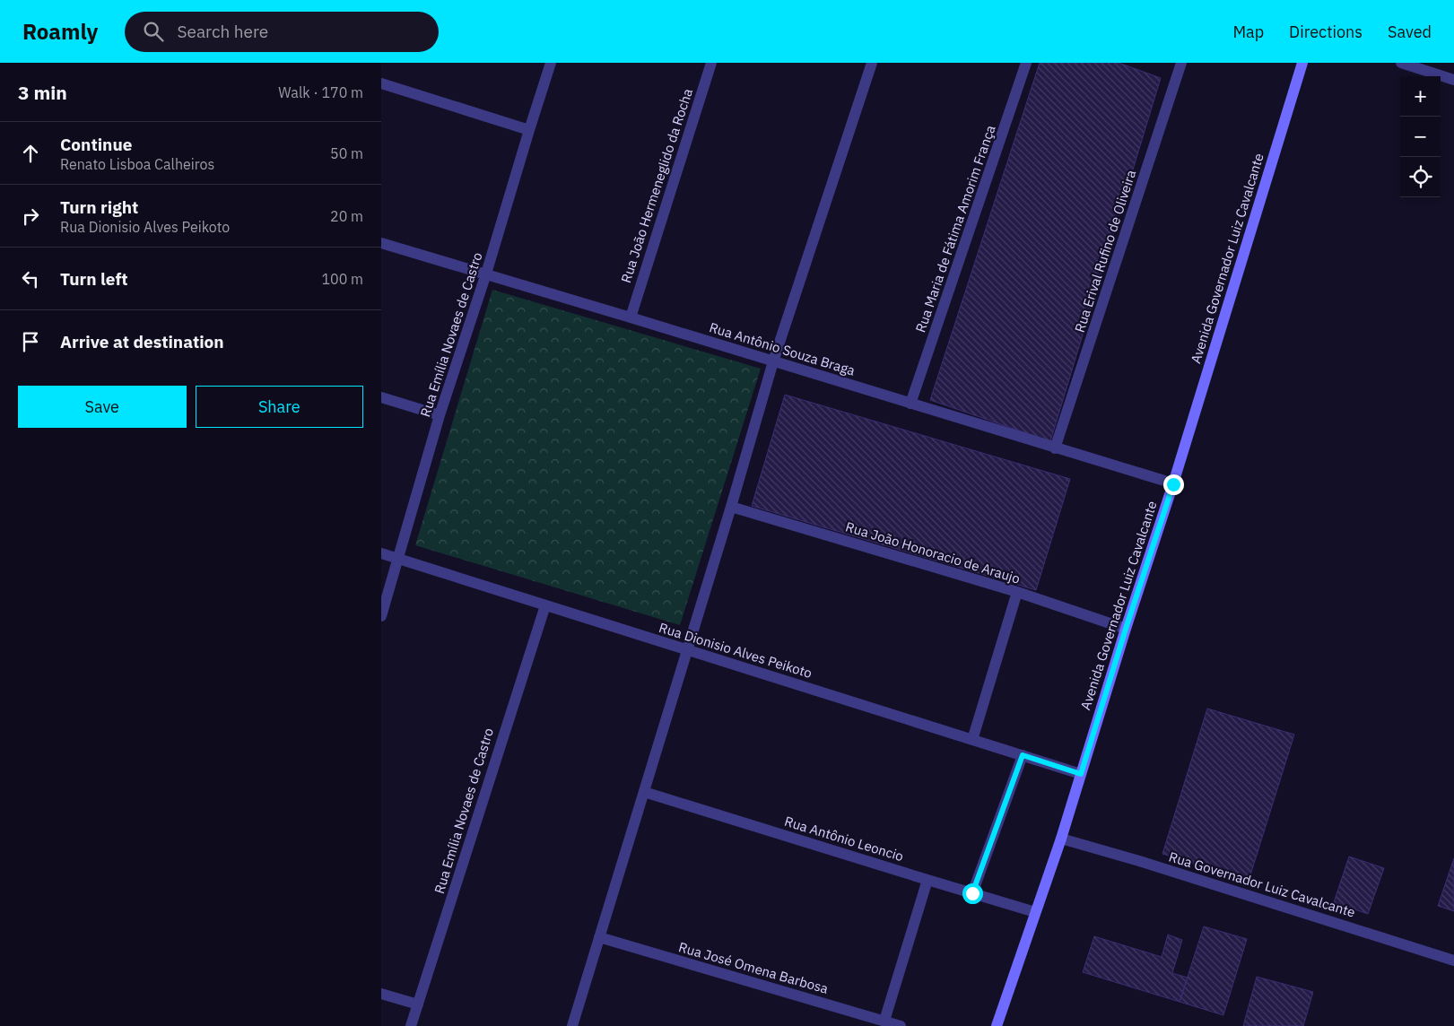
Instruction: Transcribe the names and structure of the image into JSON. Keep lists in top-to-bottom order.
{
  "streets": {
    "street": [
      "Rua João Hermeneglido da Rocha",
      "Rua Maria de Fátima Amorim França",
      "Rua Erival Rufino de Oliveira",
      "Avenida Governador Luiz Cavalcante",
      "Rua Emília Novaes de Castro",
      "Rua Antônio Souza Braga",
      "Rua João Honoracio de Araujo",
      "Rua Dionisio Alves Peikoto",
      "Rua Antônio Leoncio",
      "Rua Governador Luiz Cavalcante",
      "Rua José Omena Barbosa"
    ]
  },
  "crossings": [
    ["Rua João Hermeneglido da Rocha", "Rua Antônio Souza Braga"],
    ["Rua Maria de Fátima Amorim França", "Rua Antônio Souza Braga"],
    ["Rua Erival Rufino de Oliveira", "Rua Antônio Souza Braga"],
    ["Avenida Governador Luiz Cavalcante", "Rua Antônio Souza Braga"],
    ["Avenida Governador Luiz Cavalcante", "Rua João Honoracio de Araujo"],
    ["Avenida Governador Luiz Cavalcante", "Rua Dionisio Alves Peikoto"],
    ["Avenida Governador Luiz Cavalcante", "Rua Antônio Leoncio"],
    ["Avenida Governador Luiz Cavalcante", "Rua Governador Luiz Cavalcante"],
    ["Rua Emília Novaes de Castro", "Rua Antônio Souza Braga"],
    ["Rua Emília Novaes de Castro", "Rua Dionisio Alves Peikoto"]
  ],
  "page": {
    "header": "Roamly",
    "search": "Search here",
    "nav": ["Map", "Directions", "Saved"],
    "heading": ["3 min", "Walk · 170 m"],
    "map_buttons": ["+", "−"],
    "list": [
      ["Continue", "Renato Lisboa Calheiros", "50 m"],
      ["Turn right", "Rua Dionisio Alves Peikoto", "20 m"],
      ["Turn left", "100 m"],
      "Arrive at destination"
    ],
    "buttons": ["Save", "Share"]
  }
}
